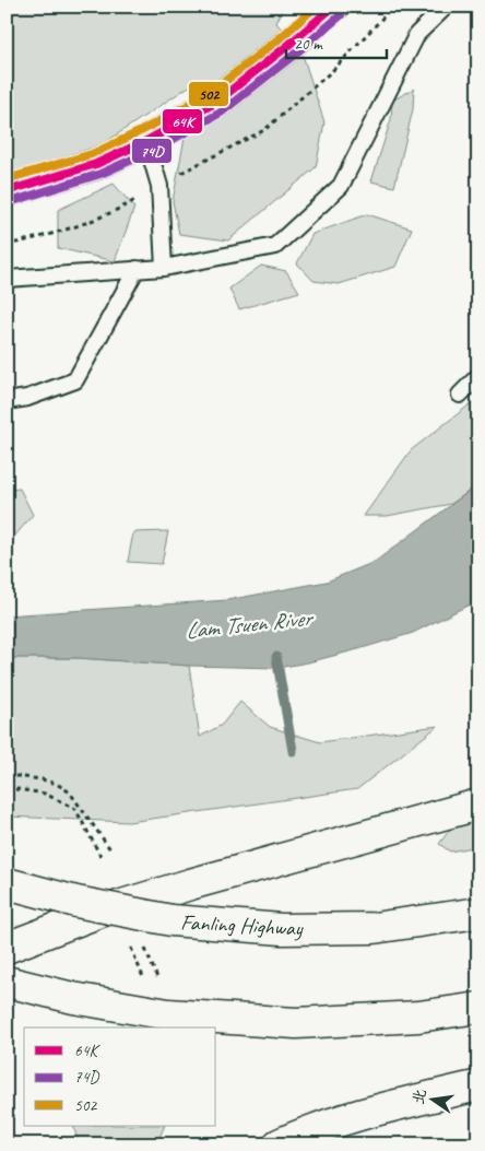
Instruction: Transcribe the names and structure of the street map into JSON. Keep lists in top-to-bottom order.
{
  "streets": {
    "main road": ["Fanling Highway"]
  },
  "water": ["Lam Tsuen River"],
  "lines": ["transit line 64K", "transit line 502", "transit line 74D"],
  "legend": ["64K", "74D", "502"],
  "scale_bar": "20 m",
  "north": "left"
}
